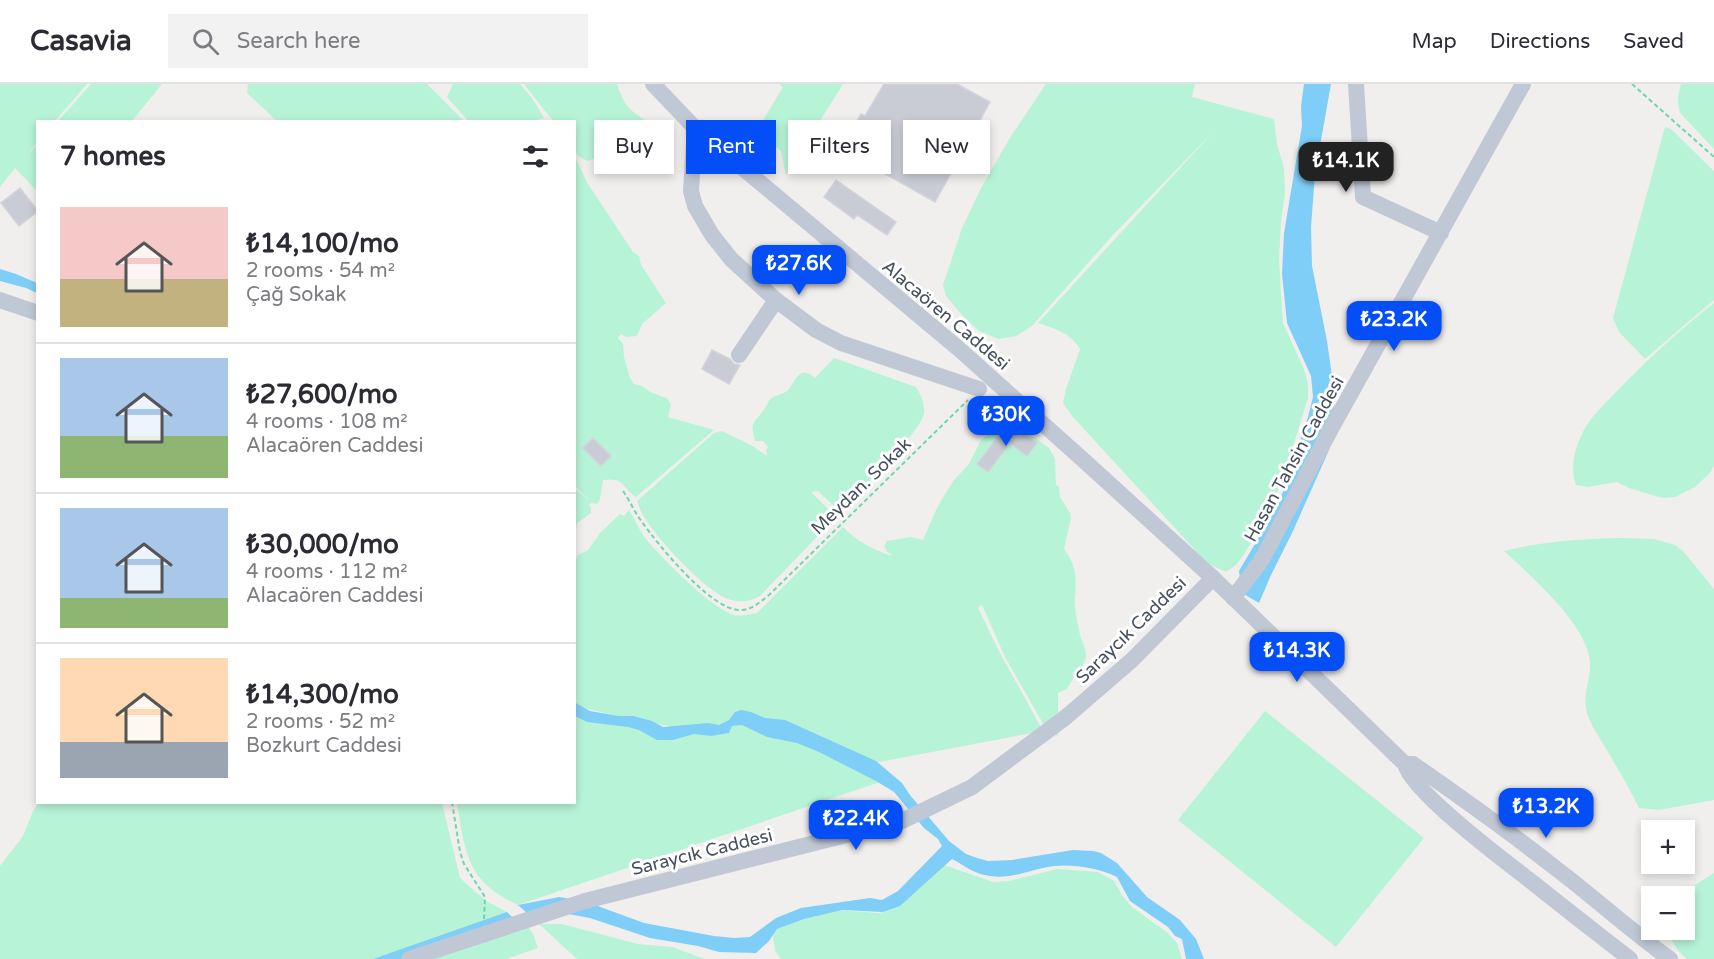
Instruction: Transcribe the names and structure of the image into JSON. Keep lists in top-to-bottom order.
{
  "streets": {
    "street": ["Alacaören Caddesi", "Hasan Tahsin Caddesi", "Saraycık Caddesi"],
    "path": ["Meydan. Sokak"]
  },
  "crossings": [
    ["Alacaören Caddesi", "Hasan Tahsin Caddesi"],
    ["Alacaören Caddesi", "Saraycık Caddesi"]
  ],
  "page": {
    "header": "Casavia",
    "search": "Search here",
    "nav": ["Map", "Directions", "Saved"],
    "chip": [
      "Buy",
      "Rent",
      "Filters",
      "New"
    ],
    "heading": "7 homes",
    "price": [
      "₺14.1K",
      "₺27.6K",
      "₺23.2K",
      "₺30K",
      "₺14.3K",
      "₺13.2K",
      "₺22.4K"
    ],
    "list": [
      {
        "name": "₺14,100/mo",
        "note": "2 rooms · 54 m² · Çağ Sokak"
      },
      {
        "name": "₺27,600/mo",
        "note": "4 rooms · 108 m² · Alacaören Caddesi"
      },
      {
        "name": "₺30,000/mo",
        "note": "4 rooms · 112 m² · Alacaören Caddesi"
      },
      {
        "name": "₺14,300/mo",
        "note": "2 rooms · 52 m² · Bozkurt Caddesi"
      }
    ],
    "map_buttons": ["+", "−"]
  }
}
